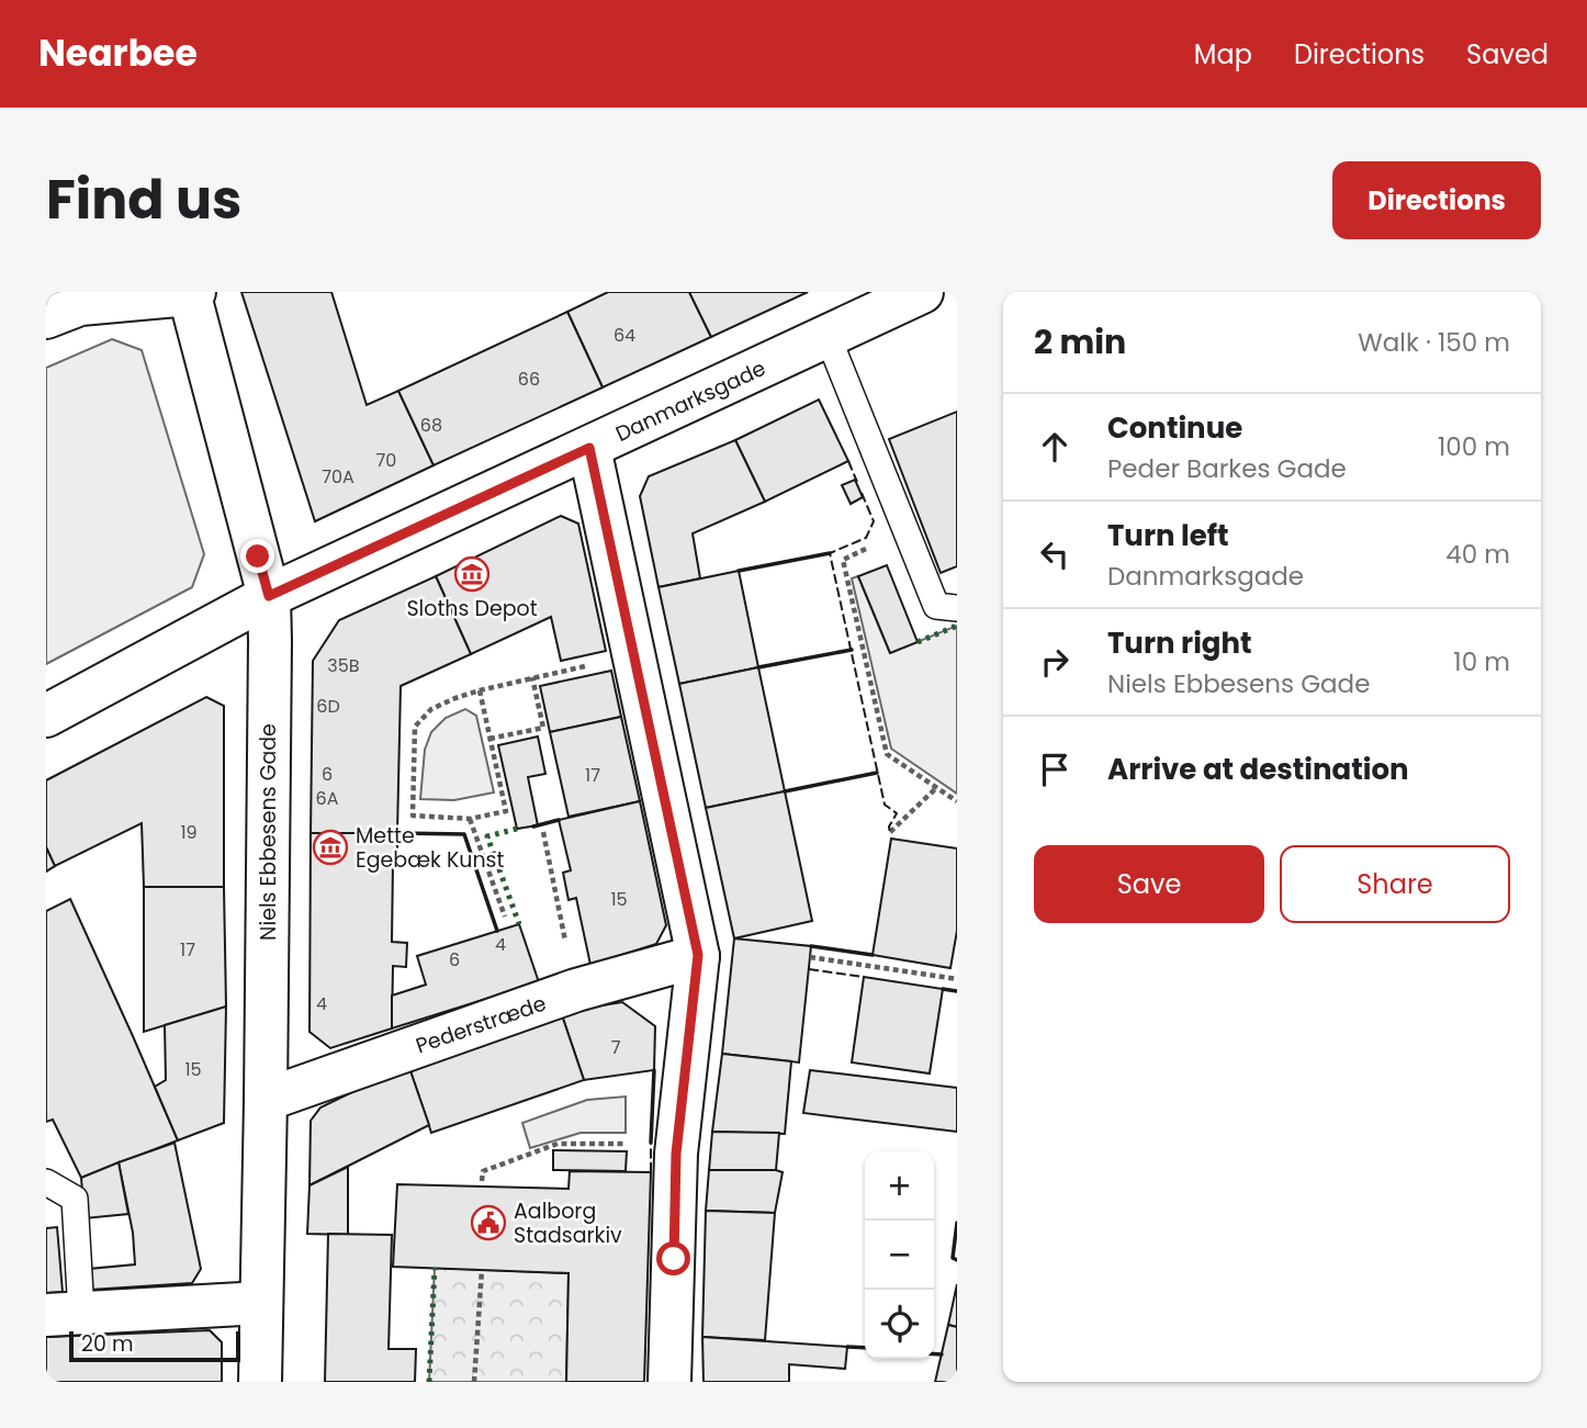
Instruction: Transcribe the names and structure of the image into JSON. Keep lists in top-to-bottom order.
{
  "streets": {
    "street": ["Danmarksgade", "Niels Ebbesens Gade", "Pederstræde"]
  },
  "crossings": [
    ["Danmarksgade", "Niels Ebbesens Gade"],
    ["Niels Ebbesens Gade", "Pederstræde"]
  ],
  "places": {
    "museum": ["Sloths Depot", "Mette Egebæk Kunst"],
    "public building": ["Aalborg Stadsarkiv"]
  },
  "house_numbers": [
    "64",
    "66",
    "68",
    "70",
    "70A",
    "35B",
    "6D",
    "6",
    "17",
    "6A",
    "19",
    "15",
    "4",
    "17",
    "6",
    "4",
    "7",
    "15"
  ],
  "scale_bar": "20 m",
  "page": {
    "header": "Nearbee",
    "nav": ["Map", "Directions", "Saved"],
    "title": "Find us",
    "buttons": [
      "Directions",
      ["Save", "Share"]
    ],
    "heading": ["2 min", "Walk · 150 m"],
    "list": [
      ["Continue", "Peder Barkes Gade", "100 m"],
      ["Turn left", "Danmarksgade", "40 m"],
      ["Turn right", "Niels Ebbesens Gade", "10 m"],
      "Arrive at destination"
    ],
    "map_buttons": ["+", "−"],
    "scale": "20 m"
  }
}
